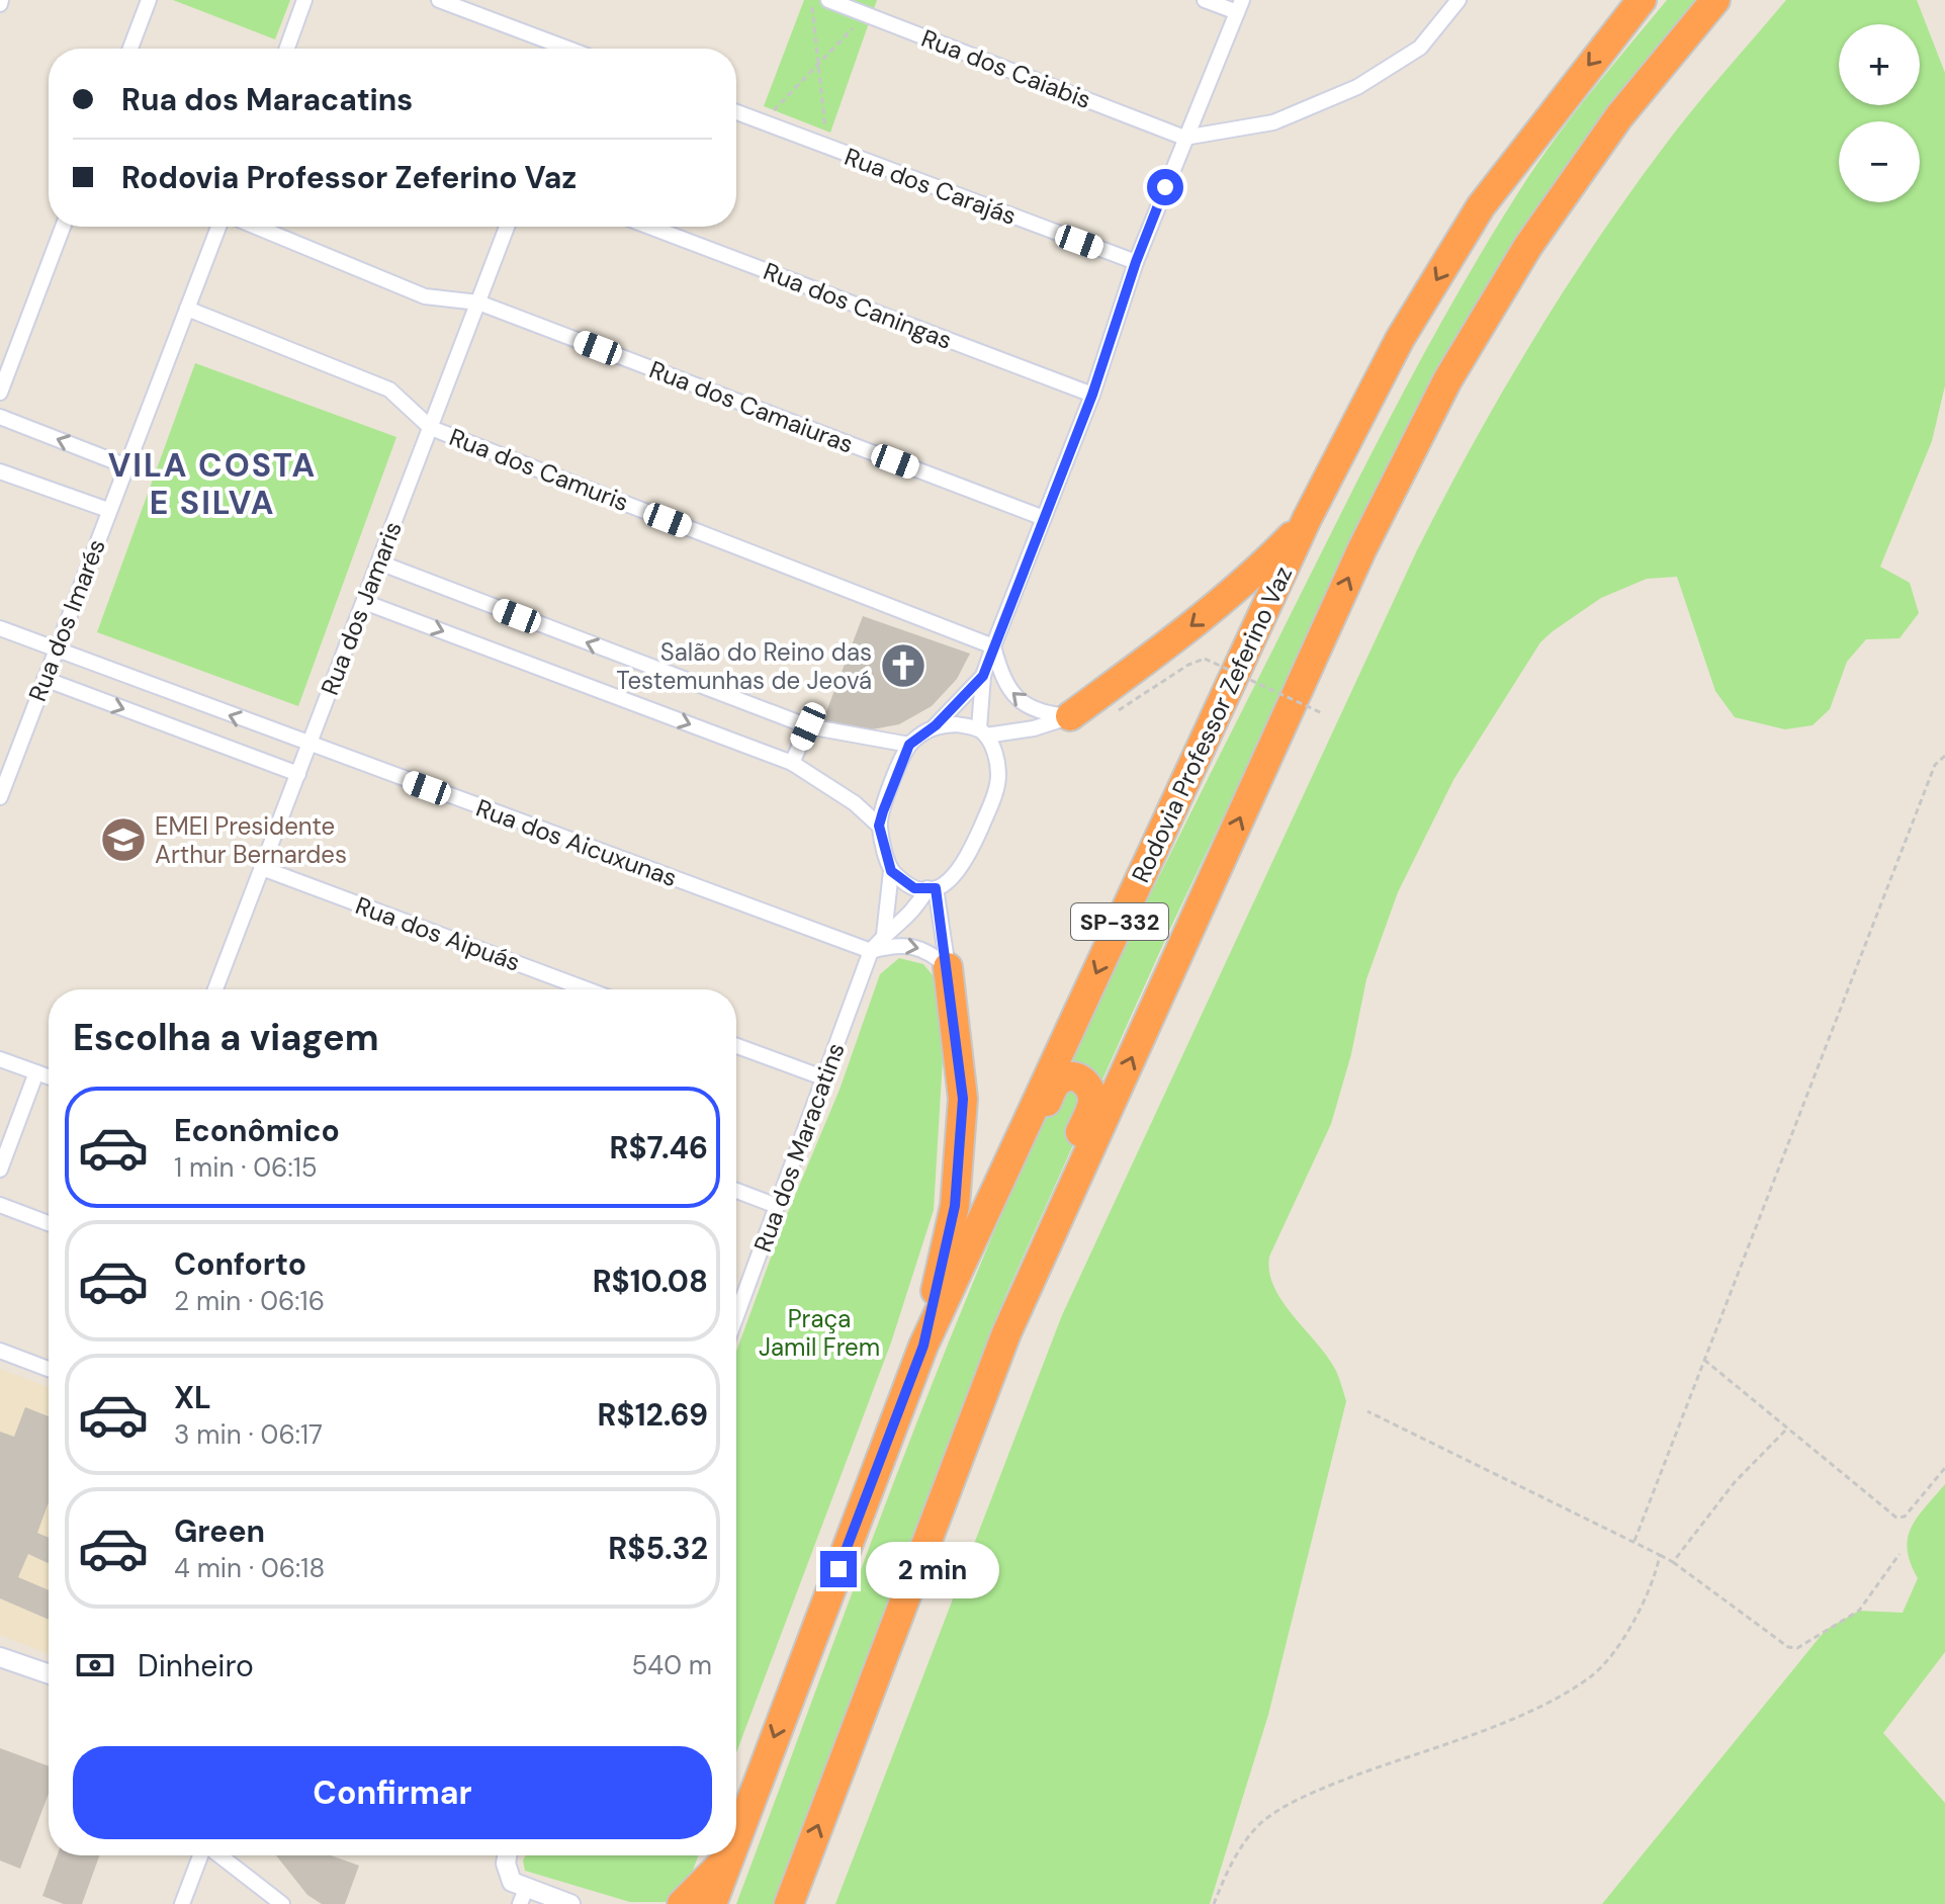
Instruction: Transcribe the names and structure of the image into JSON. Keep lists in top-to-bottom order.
{
  "streets": {
    "highway": ["Rodovia Professor Zeferino Vaz", "SP-332"],
    "street": [
      "Rua dos Caiabis",
      "Rua dos Carajás",
      "Rua dos Caningas",
      "Rua dos Camaiuras",
      "Rua dos Camuris",
      "Rua dos Jamaris",
      "Rua dos Imarés",
      "Rua dos Aicuxunas",
      "Rua dos Aipuás",
      "Rua dos Maracatins"
    ]
  },
  "crossings": [
    ["Rua dos Camaiuras", "Rua dos Jamaris"],
    ["Rua dos Camuris", "Rua dos Jamaris"],
    ["Rua dos Camuris", "Rua dos Imarés"],
    ["Rua dos Jamaris", "Rua dos Aicuxunas"],
    ["Rua dos Jamaris", "Rua dos Aipuás"],
    ["Rua dos Imarés", "Rua dos Aicuxunas"],
    ["Rua dos Aicuxunas", "Rua dos Maracatins"]
  ],
  "districts": ["VILA COSTA E SILVA"],
  "parks": ["Praça Jamil Frem"],
  "places": {
    "church": ["Salão do Reino das Testemunhas de Jeová"],
    "school or university": ["EMEI Presidente Arthur Bernardes"]
  },
  "page": {
    "map_buttons": ["+", "−"],
    "banner": ["Rua dos Maracatins", "Rodovia Professor Zeferino Vaz"],
    "heading": "Escolha a viagem",
    "list": [
      {
        "name": "Econômico",
        "note": "1 min · 06:15",
        "value": "R$7.46"
      },
      {
        "name": "Conforto",
        "note": "2 min · 06:16",
        "value": "R$10.08"
      },
      {
        "name": "XL",
        "note": "3 min · 06:17",
        "value": "R$12.69"
      },
      {
        "name": "Green",
        "note": "4 min · 06:18",
        "value": "R$5.32"
      }
    ],
    "bubble": "2 min",
    "pay": ["Dinheiro", "540 m"],
    "buttons": "Confirmar"
  }
}
